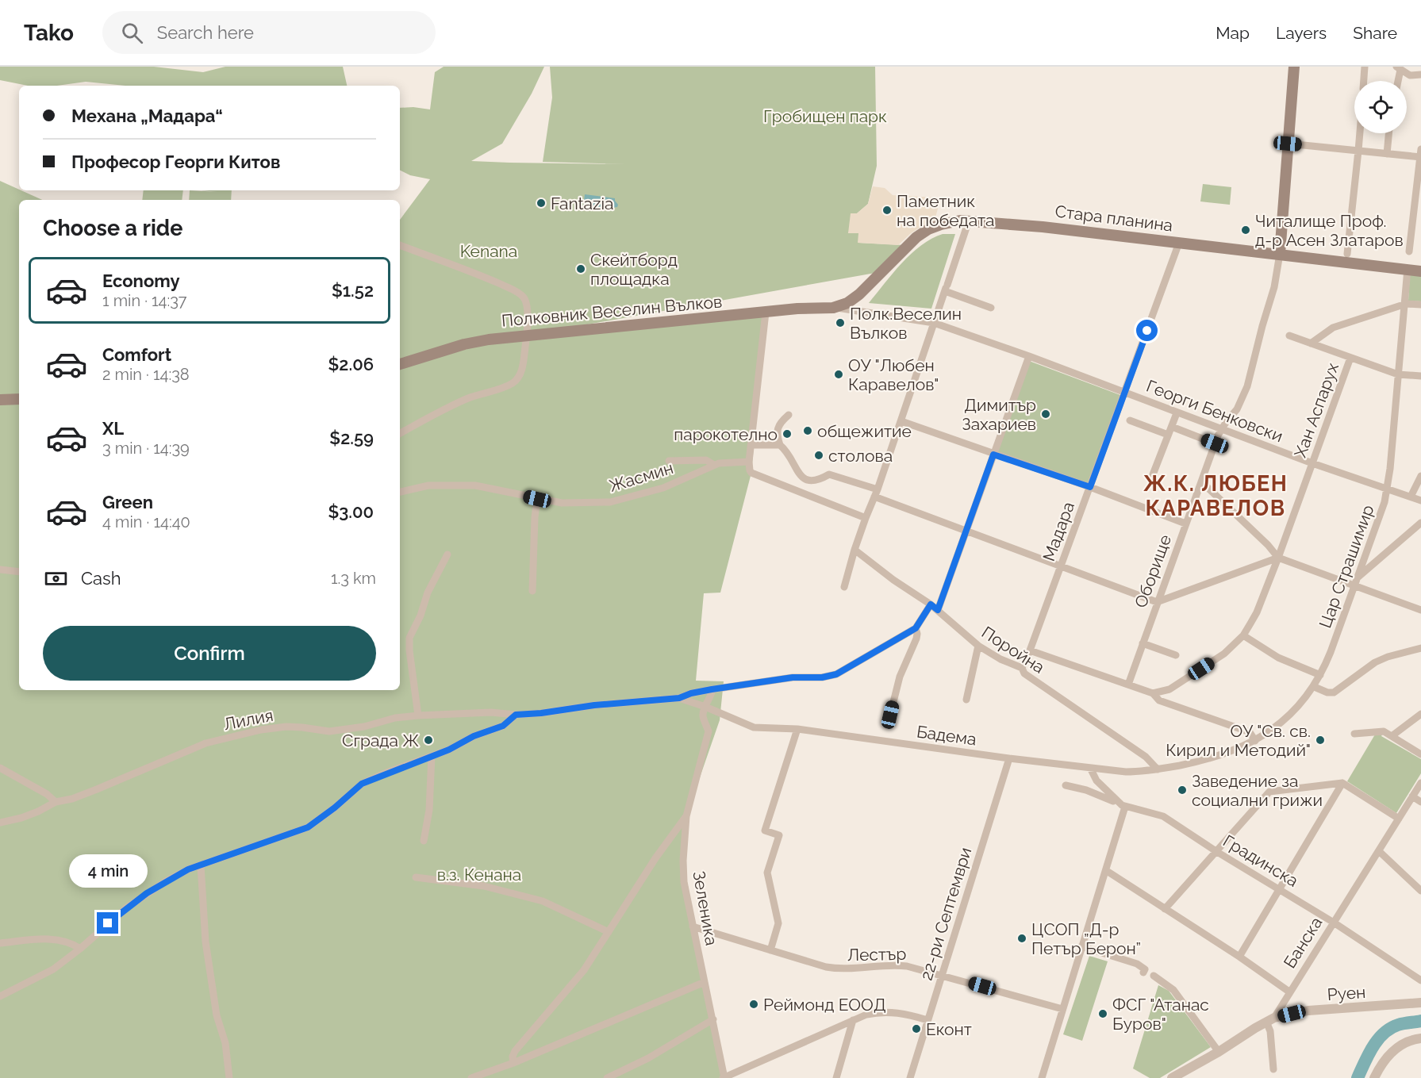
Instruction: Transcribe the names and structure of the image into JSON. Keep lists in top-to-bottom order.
{
  "streets": {
    "main road": ["Стара планина", "Полковник Веселин Вълков"],
    "street": [
      "Хан Аспарух",
      "Георги Бенковски",
      "Жасмин",
      "Мадара",
      "Цар Страшимир",
      "Оборище",
      "Поройна",
      "Лилия",
      "Бадема",
      "Градинска",
      "Зеленика",
      "22-ри Септември",
      "Банска",
      "Лестър",
      "Руен"
    ]
  },
  "crossings": [
    ["Стара планина", "Полковник Веселин Вълков"],
    ["Стара планина", "Георги Бенковски"],
    ["Стара планина", "Мадара"],
    ["Стара планина", "Цар Страшимир"],
    ["Стара планина", "Оборище"],
    ["Полковник Веселин Вълков", "Георги Бенковски"],
    ["Хан Аспарух", "Георги Бенковски"],
    ["Георги Бенковски", "Мадара"],
    ["Георги Бенковски", "Цар Страшимир"],
    ["Георги Бенковски", "Оборище"],
    ["Мадара", "Поройна"],
    ["Цар Страшимир", "Поройна"],
    ["Цар Страшимир", "Бадема"],
    ["Поройна", "Бадема"],
    ["Лилия", "Бадема"],
    ["Бадема", "Зеленика"],
    ["Бадема", "22-ри Септември"],
    ["Градинска", "Банска"],
    ["Зеленика", "Лестър"],
    ["22-ри Септември", "Лестър"],
    ["Банска", "Руен"]
  ],
  "districts": ["Ж.К. ЛЮБЕН КАРАВЕЛОВ"],
  "parks": ["Гробищен парк", "Kenana", "в.з. Кенана"],
  "places": [
    "Fantazia",
    "Паметник на победата",
    "Читалище Проф. д-р Асен Златаров",
    "Скейтборд площадка",
    "Полк.Веселин Вълков",
    "ОУ \"Любен Каравелов\"",
    "Димитър Захариев",
    "общежитие",
    "парокотелно",
    "столова",
    "Сграда Ж",
    "ОУ \"Св. св. Кирил и Методий\"",
    "Заведение за социални грижи",
    "ЦСОП „Д-р Петър Берон”",
    "Реймонд ЕООД",
    "ФСГ \"Атанас Буров\"",
    "Еконт"
  ],
  "page": {
    "header": "Tako",
    "search": "Search here",
    "nav": ["Map", "Layers", "Share"],
    "banner": ["Механа „Мадара“", "Професор Георги Китов"],
    "heading": "Choose a ride",
    "list": [
      {
        "name": "Economy",
        "note": "1 min · 14:37",
        "value": "$1.52"
      },
      {
        "name": "Comfort",
        "note": "2 min · 14:38",
        "value": "$2.06"
      },
      {
        "name": "XL",
        "note": "3 min · 14:39",
        "value": "$2.59"
      },
      {
        "name": "Green",
        "note": "4 min · 14:40",
        "value": "$3.00"
      }
    ],
    "pay": ["Cash", "1.3 km"],
    "buttons": "Confirm",
    "bubble": "4 min"
  }
}
